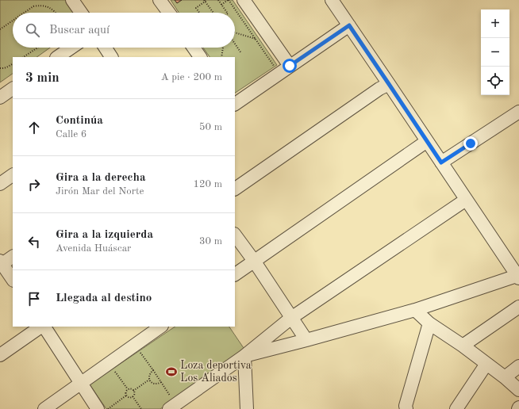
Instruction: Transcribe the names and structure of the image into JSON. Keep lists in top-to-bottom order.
{
  "places": {
    "sports": ["Loza deportiva Los Aliados"]
  },
  "page": {
    "map_buttons": ["+", "−"],
    "search": "Buscar aquí",
    "heading": ["3 min", "A pie · 200 m"],
    "list": [
      ["Continúa", "Calle 6", "50 m"],
      ["Gira a la derecha", "Jirón Mar del Norte", "120 m"],
      ["Gira a la izquierda", "Avenida Huáscar", "30 m"],
      "Llegada al destino"
    ]
  }
}
